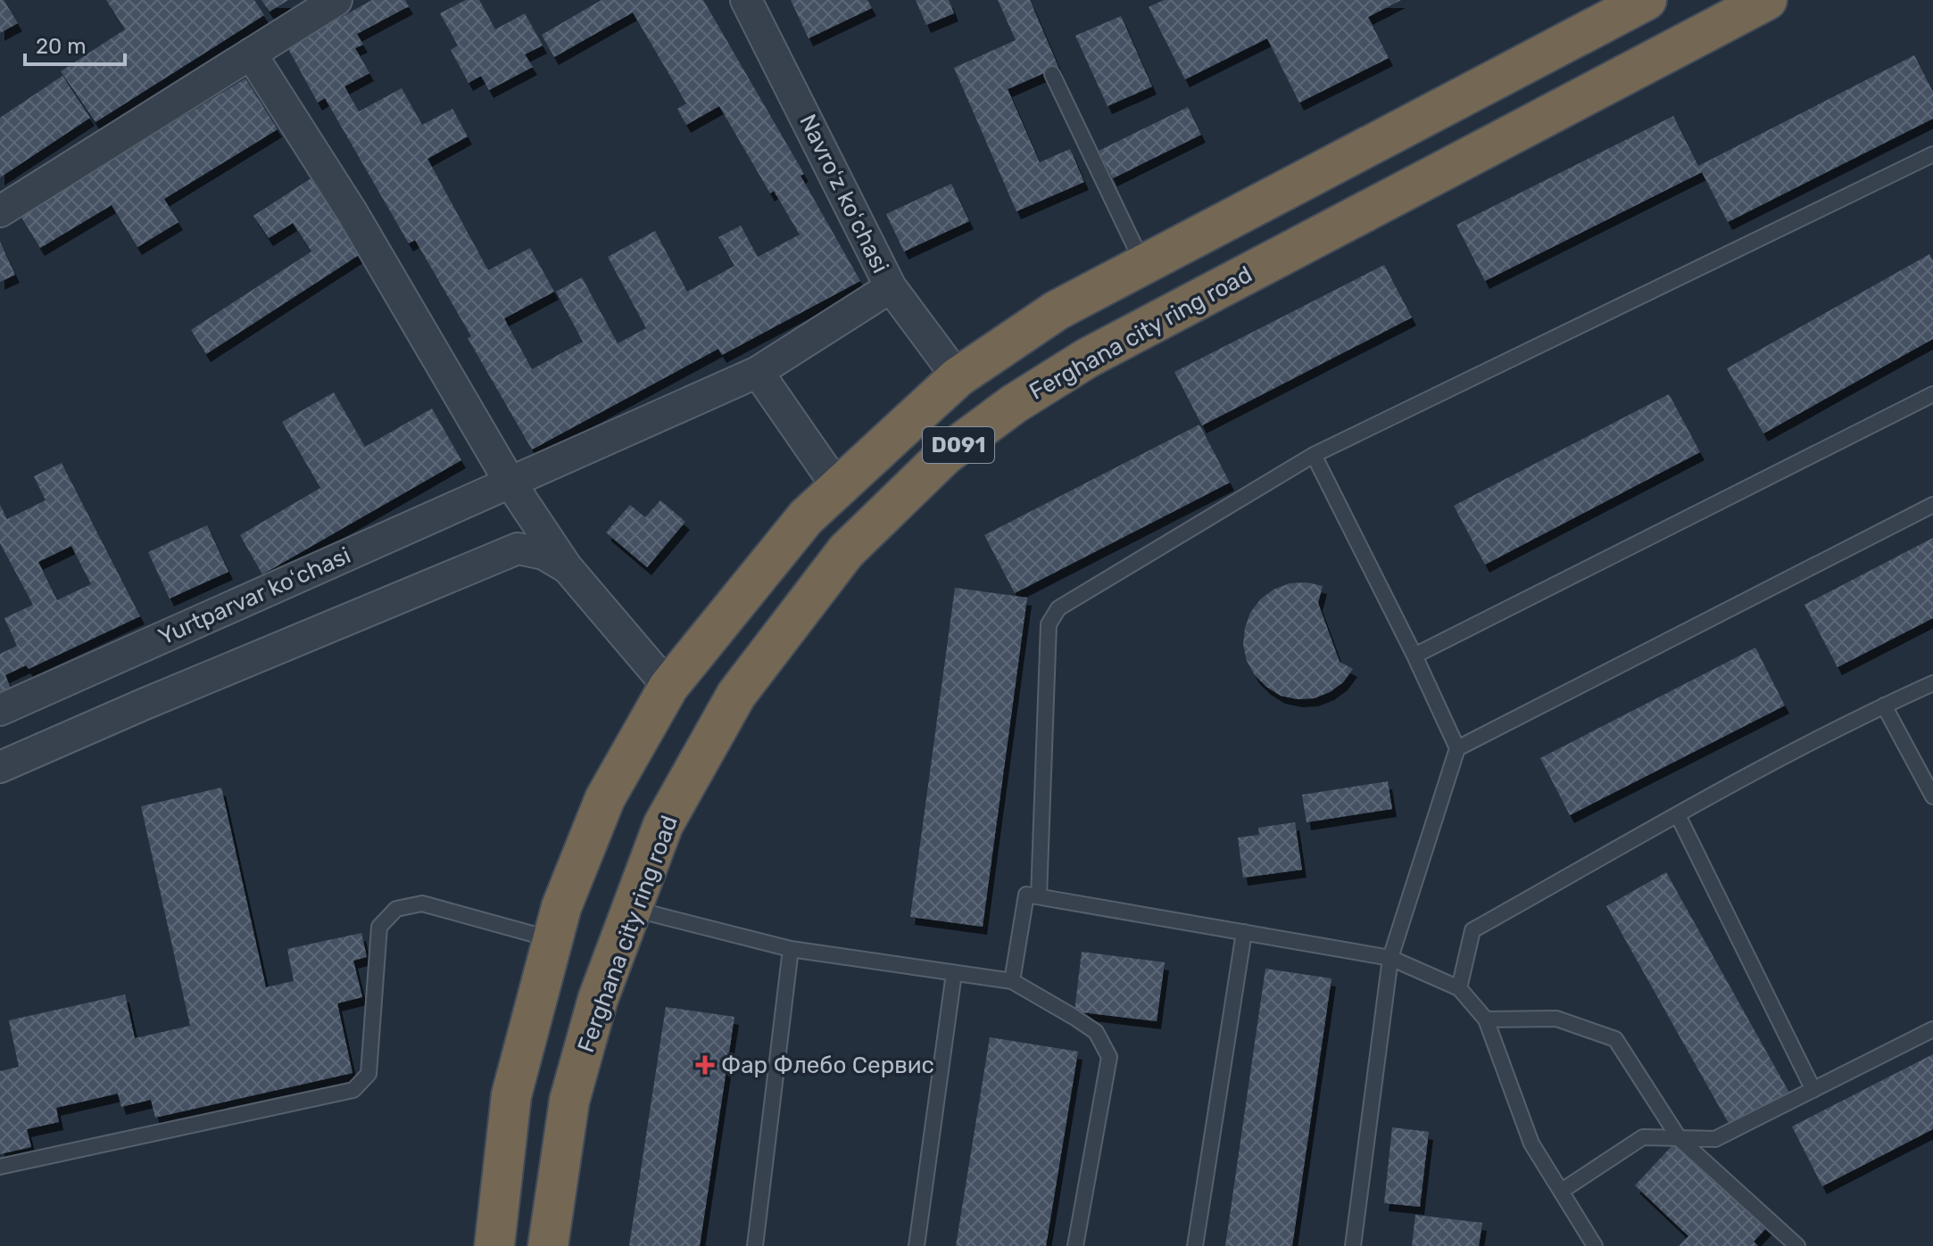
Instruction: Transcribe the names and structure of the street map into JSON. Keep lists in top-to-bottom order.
{
  "streets": {
    "highway": ["Ferghana city ring road", "D091"],
    "street": ["Navroʻz koʻchasi", "Yurtparvar koʻchasi"]
  },
  "crossings": [
    ["Navroʻz koʻchasi", "D091"],
    ["Navroʻz koʻchasi", "Yurtparvar koʻchasi"]
  ],
  "places": {
    "health": ["Фар Флебо Сервис"]
  },
  "scale_bar": "20 m"
}
